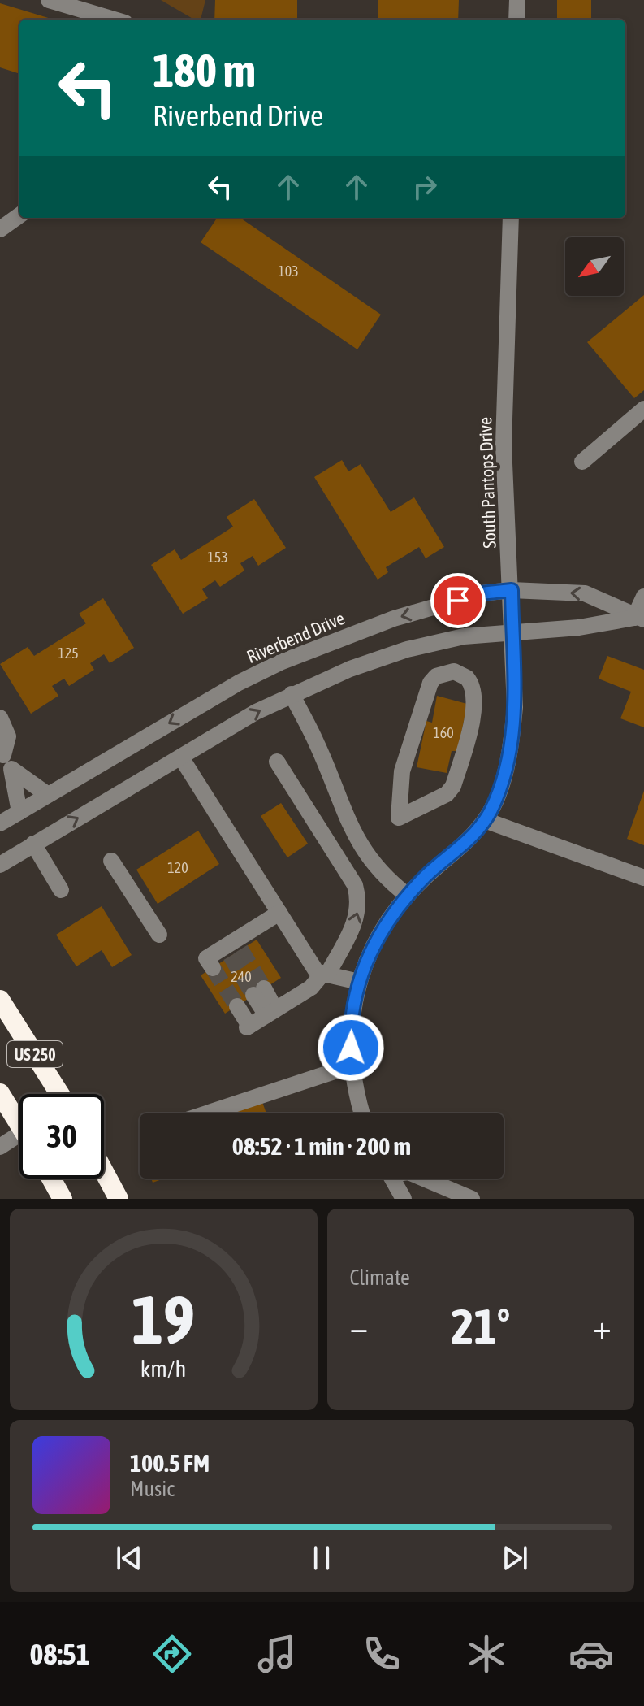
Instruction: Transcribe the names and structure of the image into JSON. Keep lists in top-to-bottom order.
{
  "streets": {
    "highway": ["US 250"],
    "street": ["South Pantops Drive", "Riverbend Drive"]
  },
  "crossings": [
    ["South Pantops Drive", "Riverbend Drive"]
  ],
  "house_numbers": [
    "103",
    "153",
    "125",
    "160",
    "120",
    "240"
  ],
  "north": "bottom left",
  "page": {
    "turn": ["180 m", "Riverbend Drive"],
    "limit": "30",
    "trip": "08:52 · 1 min · 200 m",
    "tile": "Climate",
    "heat": ["−", "21°", "+"],
    "song": ["100.5 FM", "Music"],
    "tabs": "08:51",
    "gauge": ["19", "km/h"]
  }
}
